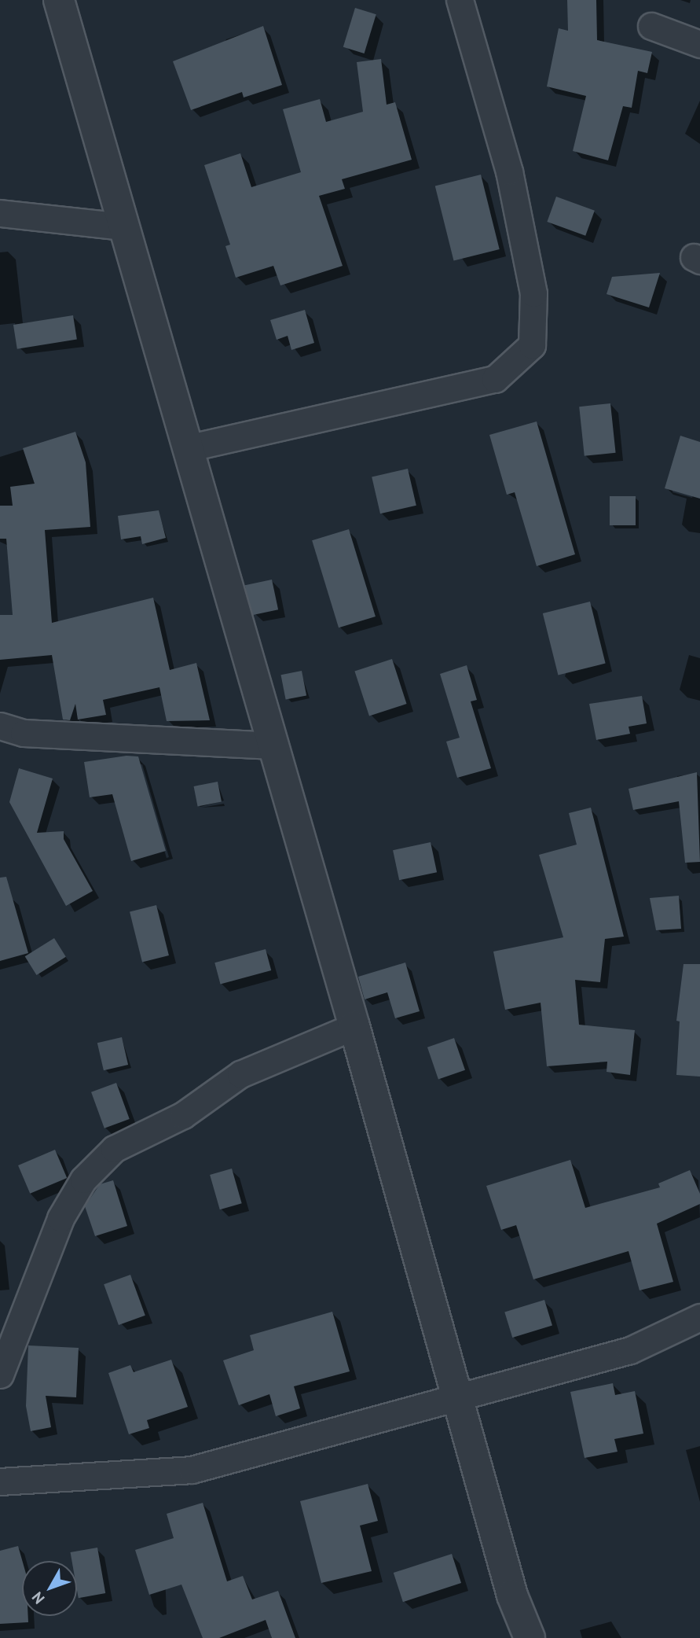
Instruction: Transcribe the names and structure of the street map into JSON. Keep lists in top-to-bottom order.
{
  "north": "bottom left"
}
